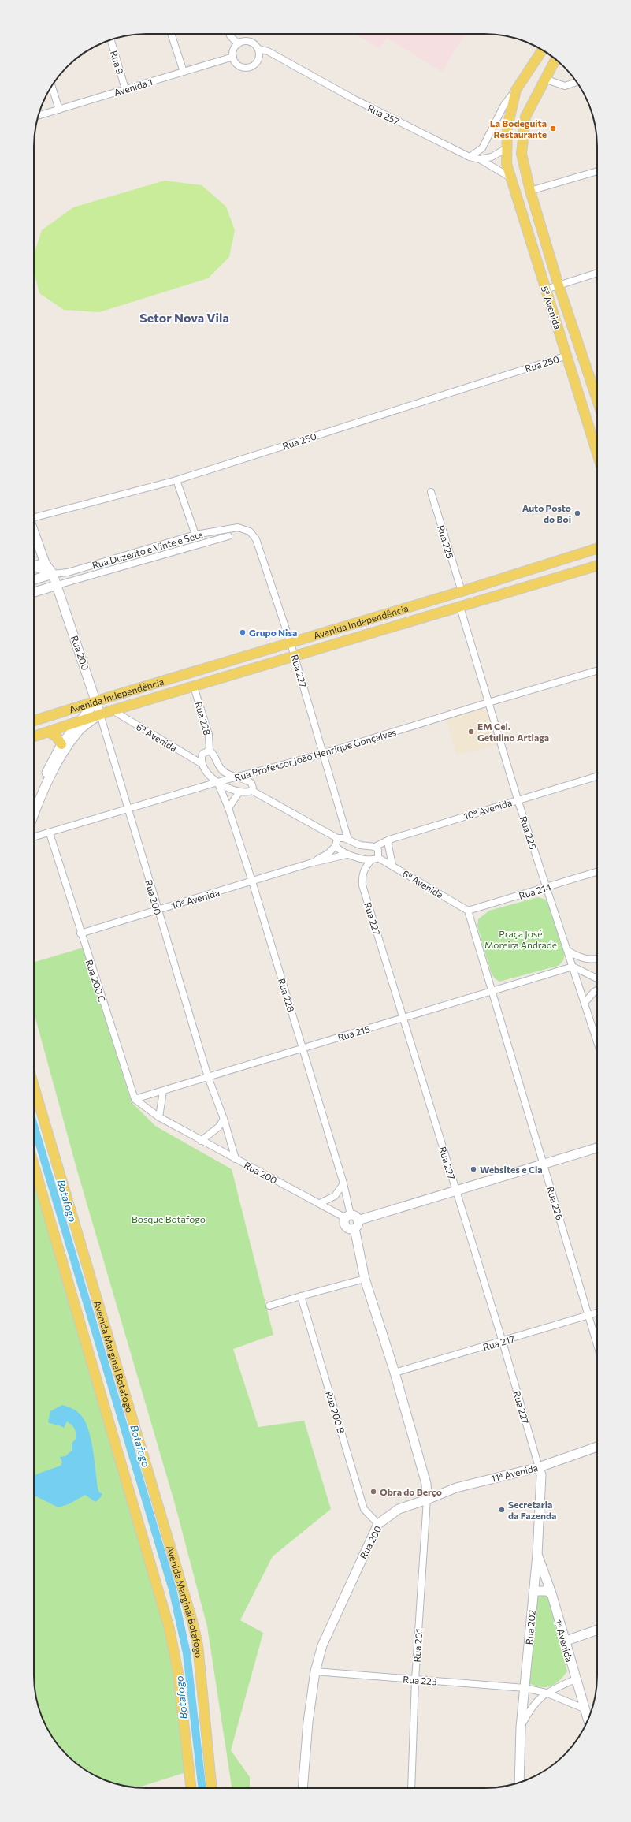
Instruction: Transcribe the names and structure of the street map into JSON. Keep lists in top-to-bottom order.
{
  "streets": {
    "main road": ["5ª Avenida", "Avenida Independência", "Avenida Marginal Botafogo"],
    "street": [
      "Rua 9",
      "Avenida 1",
      "Rua 257",
      "Rua 250",
      "Rua 225",
      "Rua Duzento e Vinte e Sete",
      "Rua 200",
      "Rua 227",
      "Rua 228",
      "6ª Avenida",
      "Rua Professor João Henrique Gonçalves",
      "10ª Avenida",
      "Rua 214",
      "Rua 200 C",
      "Rua 215",
      "Rua 226",
      "Rua 217",
      "Rua 200 B",
      "11ª Avenida",
      "Rua 202",
      "1ª Avenida",
      "Rua 201",
      "Rua 223"
    ]
  },
  "crossings": [
    ["Rua 9", "Avenida 1"],
    ["Avenida 1", "Rua 257"],
    ["Rua 257", "5ª Avenida"],
    ["5ª Avenida", "Rua 250"],
    ["Rua 225", "Avenida Independência"],
    ["Rua 225", "Rua Professor João Henrique Gonçalves"],
    ["Rua 225", "10ª Avenida"],
    ["Rua 225", "Rua 214"],
    ["Rua 225", "Rua 215"],
    ["Rua Duzento e Vinte e Sete", "Rua 200"],
    ["Rua Duzento e Vinte e Sete", "Rua 227"],
    ["Avenida Independência", "Rua 200"],
    ["Avenida Independência", "Rua 227"],
    ["Avenida Independência", "Rua 228"],
    ["Avenida Independência", "6ª Avenida"],
    ["Rua 200", "Rua 228"],
    ["Rua 200", "Rua Professor João Henrique Gonçalves"],
    ["Rua 200", "10ª Avenida"],
    ["Rua 200", "Rua 215"],
    ["Rua 200", "Rua 200 B"],
    ["Rua 200", "11ª Avenida"],
    ["Rua 200", "Rua 201"],
    ["Rua 200", "Rua 223"],
    ["Rua 227", "Rua Professor João Henrique Gonçalves"],
    ["Rua 227", "Rua 215"],
    ["Rua 227", "Rua 217"],
    ["Rua 227", "11ª Avenida"],
    ["Rua 227", "Rua 202"],
    ["Rua 228", "6ª Avenida"],
    ["Rua 228", "Rua Professor João Henrique Gonçalves"],
    ["Rua 228", "10ª Avenida"],
    ["Rua 228", "Rua 215"],
    ["6ª Avenida", "Rua Professor João Henrique Gonçalves"],
    ["6ª Avenida", "Rua 214"],
    ["6ª Avenida", "Rua 226"],
    ["Rua Professor João Henrique Gonçalves", "Rua 200 C"],
    ["10ª Avenida", "Rua 200 C"],
    ["Rua 214", "Rua 226"],
    ["Rua 200 C", "Rua 215"],
    ["Rua 215", "Rua 226"],
    ["Rua 226", "Rua 217"],
    ["11ª Avenida", "Rua 202"],
    ["11ª Avenida", "Rua 201"],
    ["Rua 202", "1ª Avenida"],
    ["Rua 202", "Rua 223"],
    ["1ª Avenida", "Rua 223"],
    ["Rua 201", "Rua 223"]
  ],
  "districts": ["Setor Nova Vila"],
  "water": ["Botafogo"],
  "parks": ["Praça José Moreira Andrade", "Bosque Botafogo"],
  "places": [
    "La Bodeguita Restaurante",
    "Auto Posto do Boi",
    "Grupo Nisa",
    "EM Cel. Getulino Artiaga",
    "Websites e Cia",
    "Obra do Berço",
    "Secretaria da Fazenda"
  ]
}
